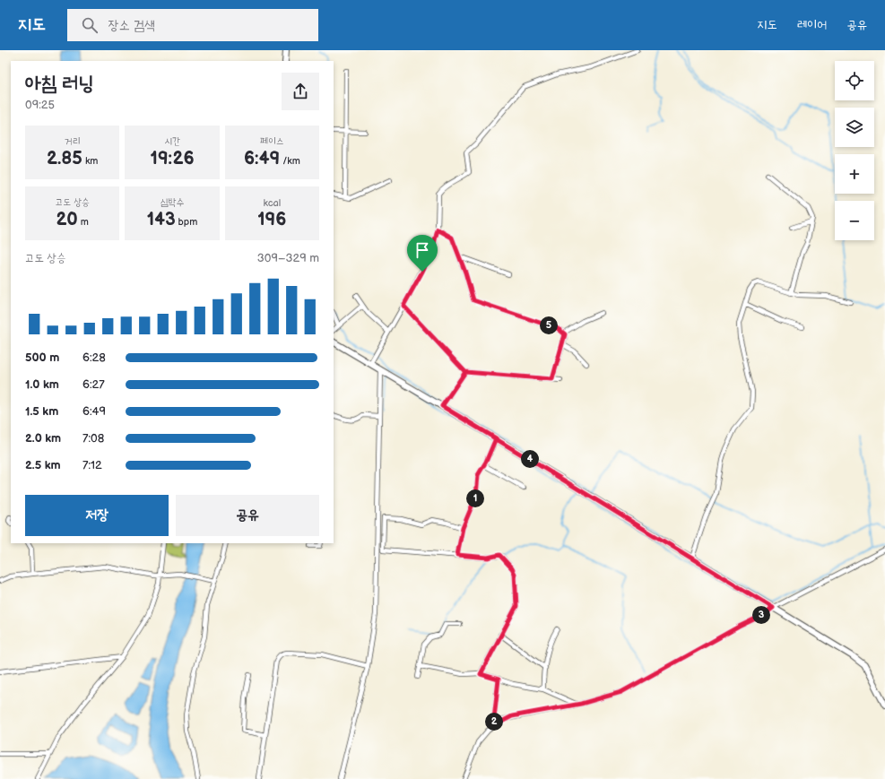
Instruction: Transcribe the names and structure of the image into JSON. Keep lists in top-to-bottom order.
{
  "page": {
    "header": "지도",
    "search": "장소 검색",
    "nav": ["지도", "레이어", "공유"],
    "map_buttons": ["+", "−"],
    "heading": ["아침 러닝", "09:25"],
    "stats": [
      ["거리", "2.85 km"],
      ["시간", "19:26"],
      ["페이스", "6:49 /km"],
      ["고도 상승", "20 m"],
      ["심박수", "143 bpm"],
      ["kcal", "196"]
    ],
    "chart": ["고도 상승", "309–329 m"],
    "pins": [
      "5",
      "4",
      "1",
      "3",
      "2"
    ],
    "list": [
      {
        "name": "500 m",
        "note": "6:28"
      },
      {
        "name": "1.0 km",
        "note": "6:27"
      },
      {
        "name": "1.5 km",
        "note": "6:49"
      },
      {
        "name": "2.0 km",
        "note": "7:08"
      },
      {
        "name": "2.5 km",
        "note": "7:12"
      }
    ],
    "buttons": ["저장", "공유"]
  }
}
